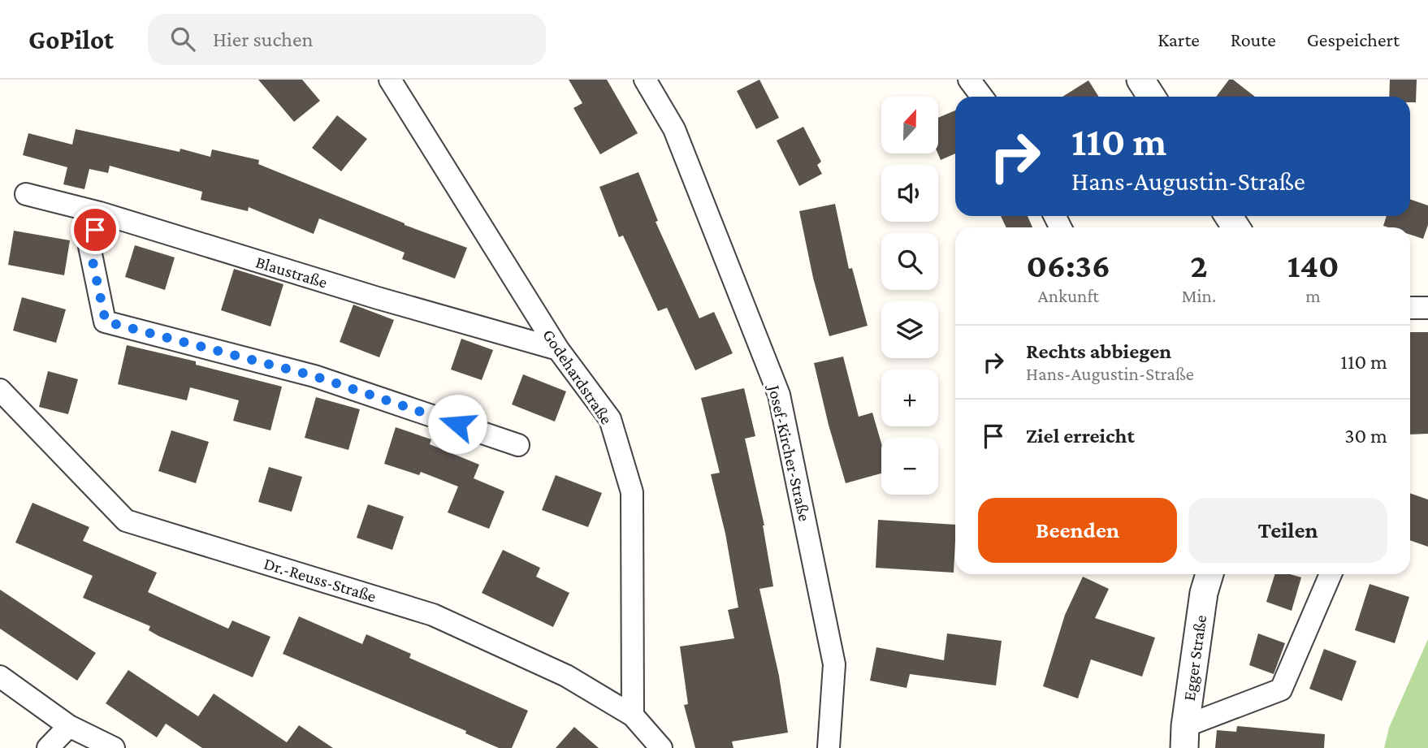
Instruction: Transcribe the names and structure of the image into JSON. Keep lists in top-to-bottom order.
{
  "streets": {
    "street": [
      "Blaustraße",
      "Godehardstraße",
      "Josef-Kircher-Straße",
      "Dr.-Reuss-Straße",
      "Egger Straße"
    ]
  },
  "crossings": [
    ["Blaustraße", "Godehardstraße"],
    ["Godehardstraße", "Dr.-Reuss-Straße"]
  ],
  "north": "top",
  "page": {
    "header": "GoPilot",
    "search": "Hier suchen",
    "nav": ["Karte", "Route", "Gespeichert"],
    "map_buttons": ["+", "−"],
    "turn": ["110 m", "Hans-Augustin-Straße"],
    "eta": [
      "06:36",
      "Ankunft",
      "2",
      "Min.",
      "140",
      "m"
    ],
    "list": [
      {
        "name": "Rechts abbiegen",
        "note": "Hans-Augustin-Straße",
        "value": "110 m"
      },
      {
        "name": "Ziel erreicht",
        "value": "30 m"
      }
    ],
    "buttons": ["Beenden", "Teilen"]
  }
}
